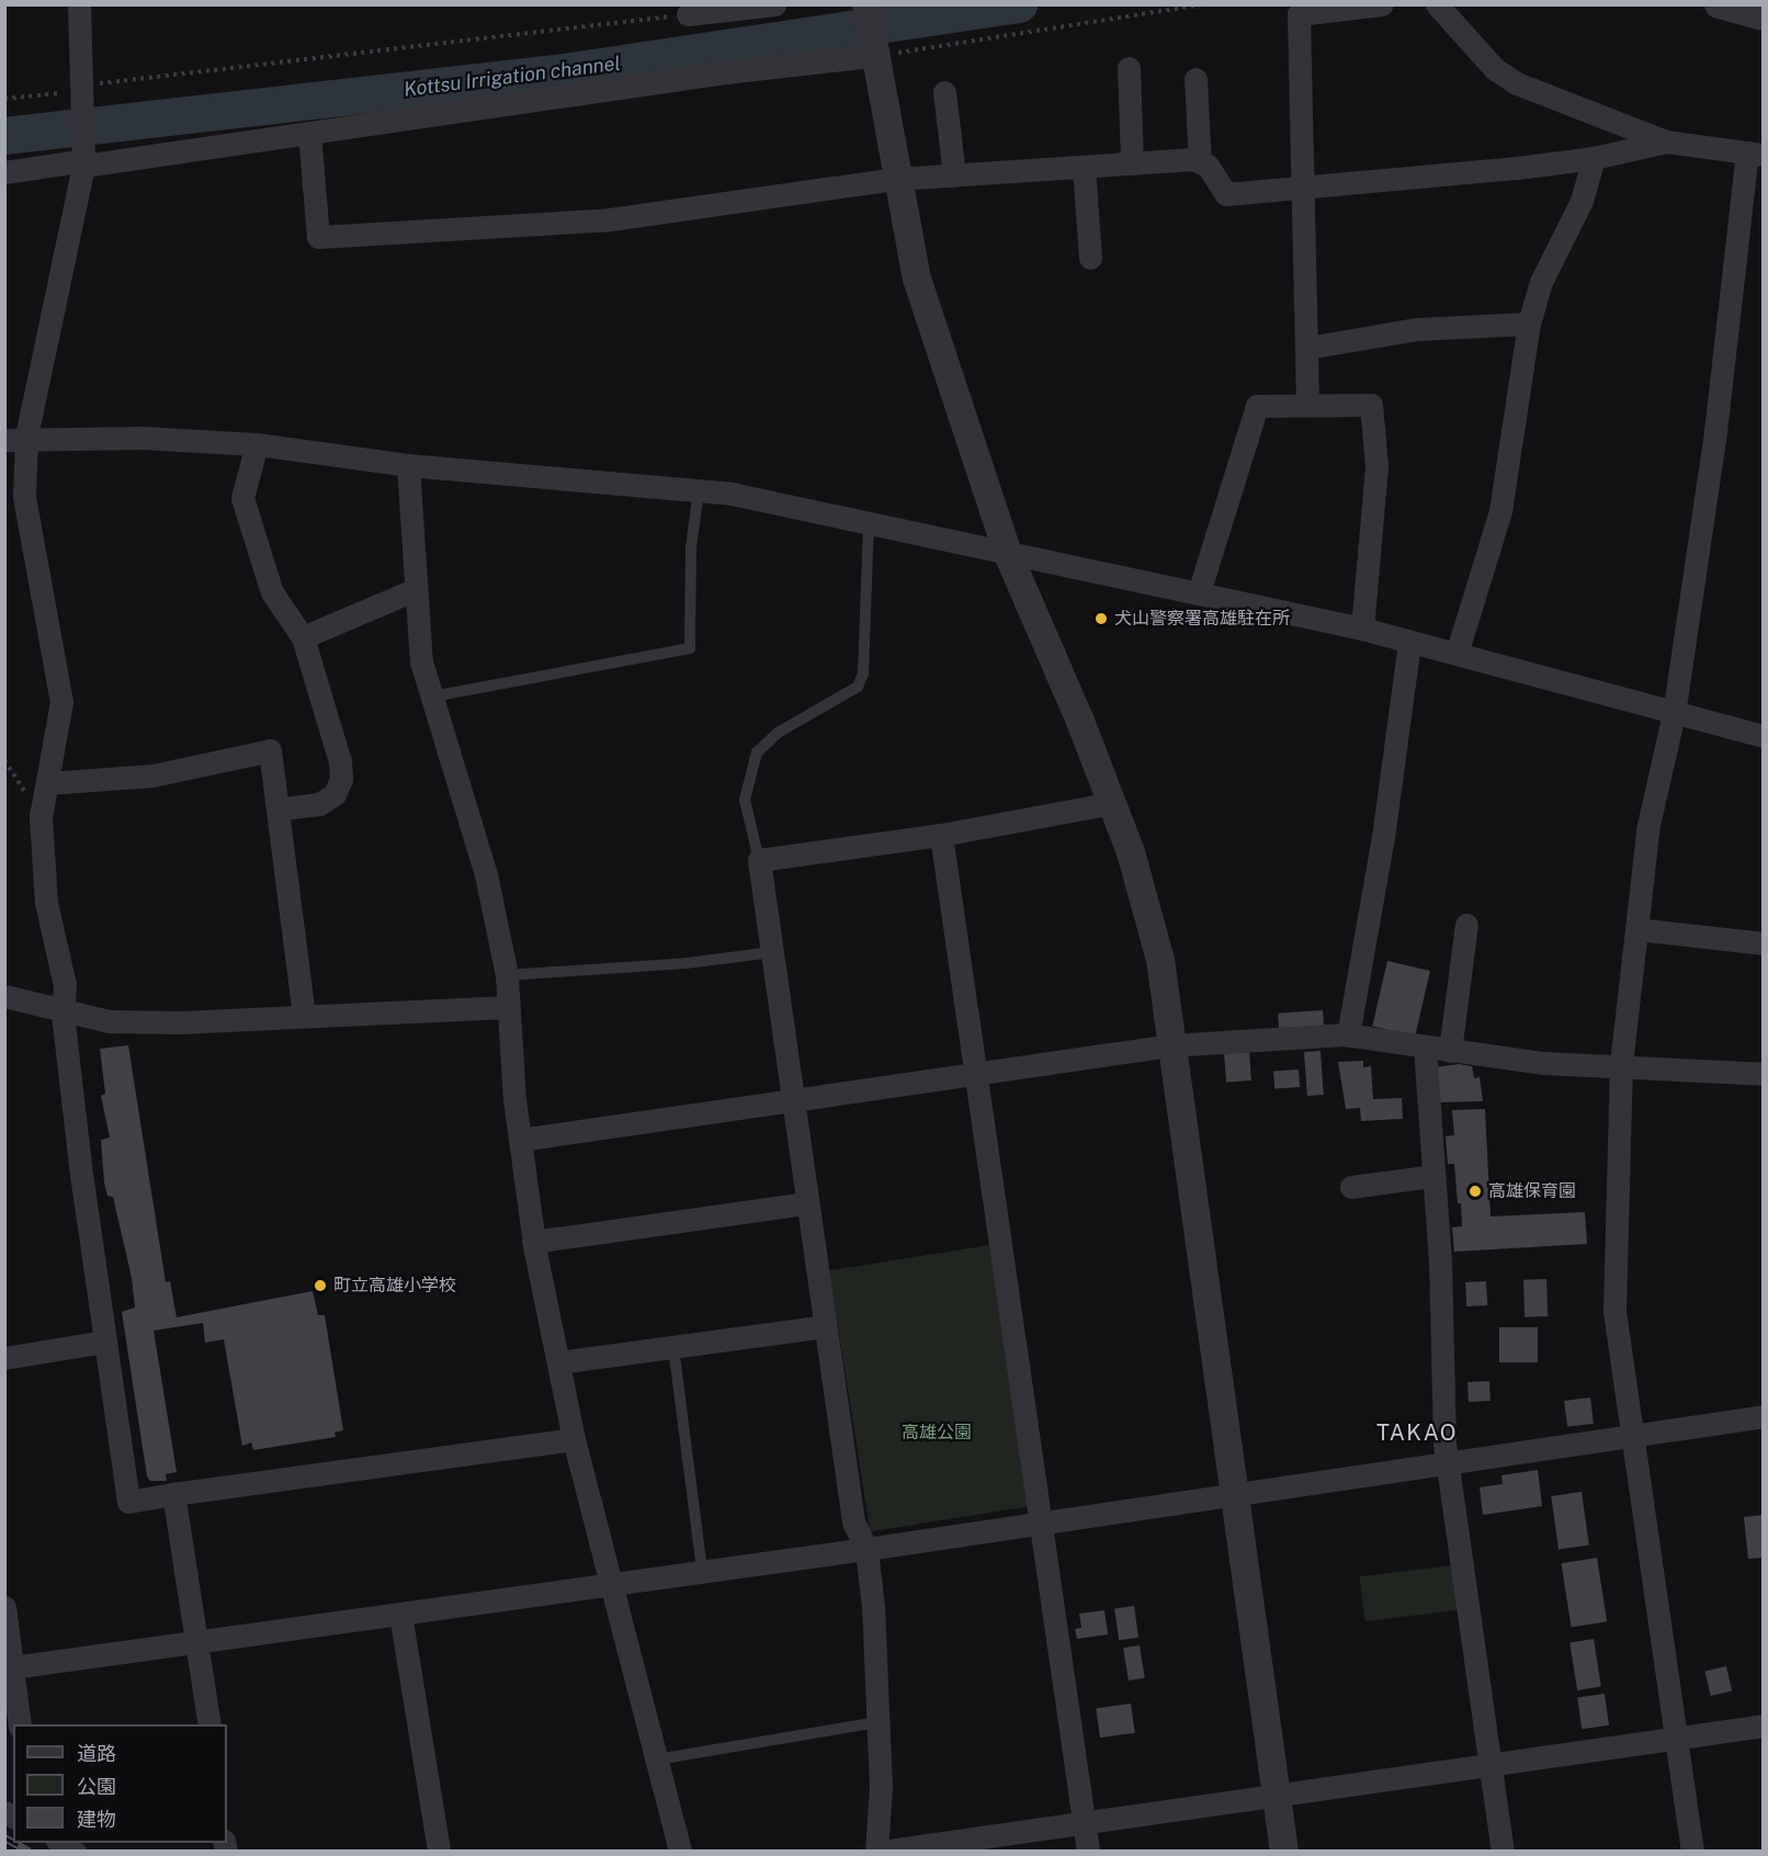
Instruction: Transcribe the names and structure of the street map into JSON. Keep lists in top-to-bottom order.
{
  "districts": ["TAKAO"],
  "water": ["Kottsu Irrigation channel"],
  "parks": ["高雄公園"],
  "places": ["犬山警察署高雄駐在所", "高雄保育園", "町立高雄小学校"],
  "legend": ["道路", "公園", "建物"]
}
